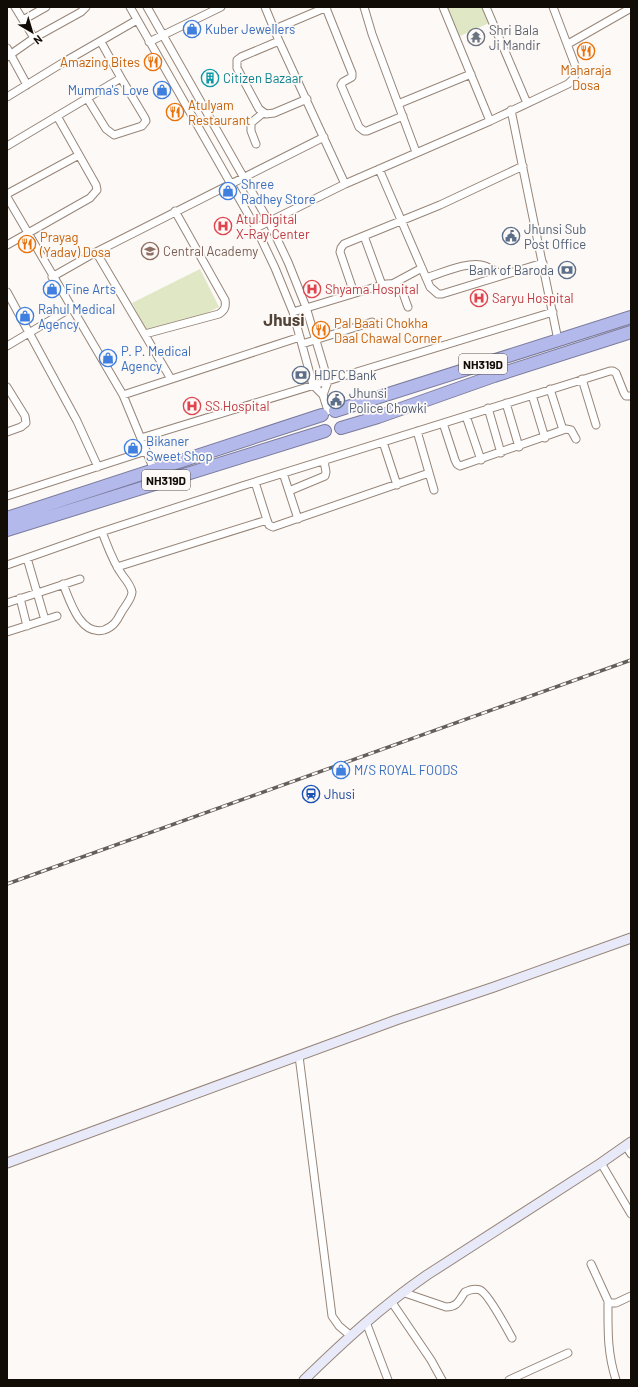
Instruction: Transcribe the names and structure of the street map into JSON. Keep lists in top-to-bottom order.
{
  "streets": {
    "highway": ["NH319D"]
  },
  "districts": ["Jhusi"],
  "places": {
    "shop": [
      "Kuber Jewellers",
      "Mumma's Love",
      "Shree Radhey Store",
      "Fine Arts",
      "Rahul Medical Agency",
      "P. P. Medical Agency",
      "Bikaner Sweet Shop",
      "M/S ROYAL FOODS"
    ],
    "temple": ["Shri Bala Ji Mandir"],
    "restaurant": [
      "Maharaja Dosa",
      "Amazing Bites",
      "Atulyam Restaurant",
      "Prayag (Yadav) Dosa",
      "Pal Baati Chokha Daal Chawal Corner"
    ],
    "building": ["Citizen Bazaar"],
    "hospital": [
      "Atul Digital X-Ray Center",
      "Shyama Hospital",
      "Saryu Hospital",
      "SS Hospital"
    ],
    "public building": ["Jhunsi Sub Post Office", "Jhunsi Police Chowki"],
    "school or university": ["Central Academy"],
    "bank": ["Bank of Baroda", "HDFC Bank"],
    "station": ["Jhusi"]
  },
  "north": "bottom right"
}
